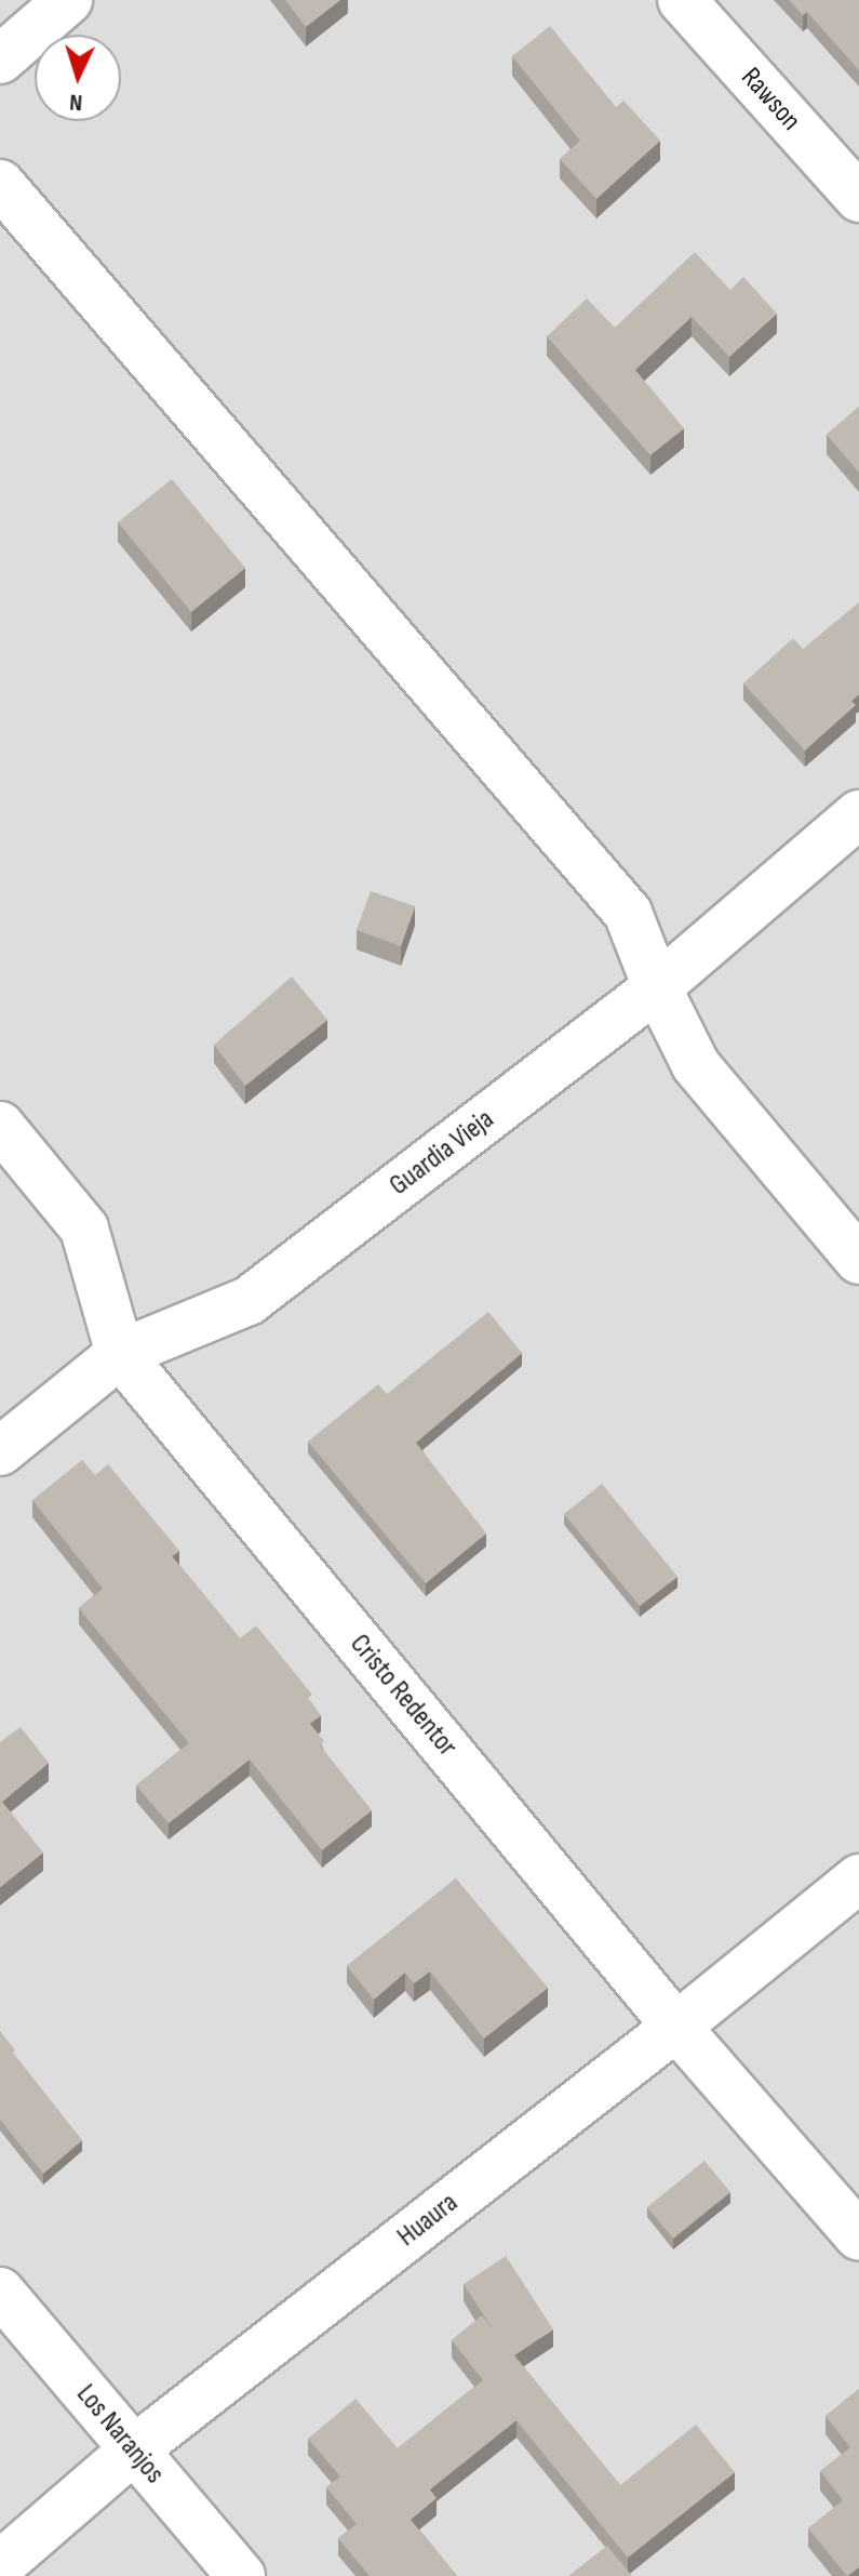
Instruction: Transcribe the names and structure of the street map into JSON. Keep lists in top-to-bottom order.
{
  "streets": {
    "street": [
      "Rawson",
      "Guardia Vieja",
      "Cristo Redentor",
      "Huaura",
      "Los Naranjos"
    ]
  },
  "crossings": [
    ["Guardia Vieja", "Cristo Redentor"],
    ["Cristo Redentor", "Huaura"],
    ["Huaura", "Los Naranjos"]
  ],
  "north": "bottom"
}
